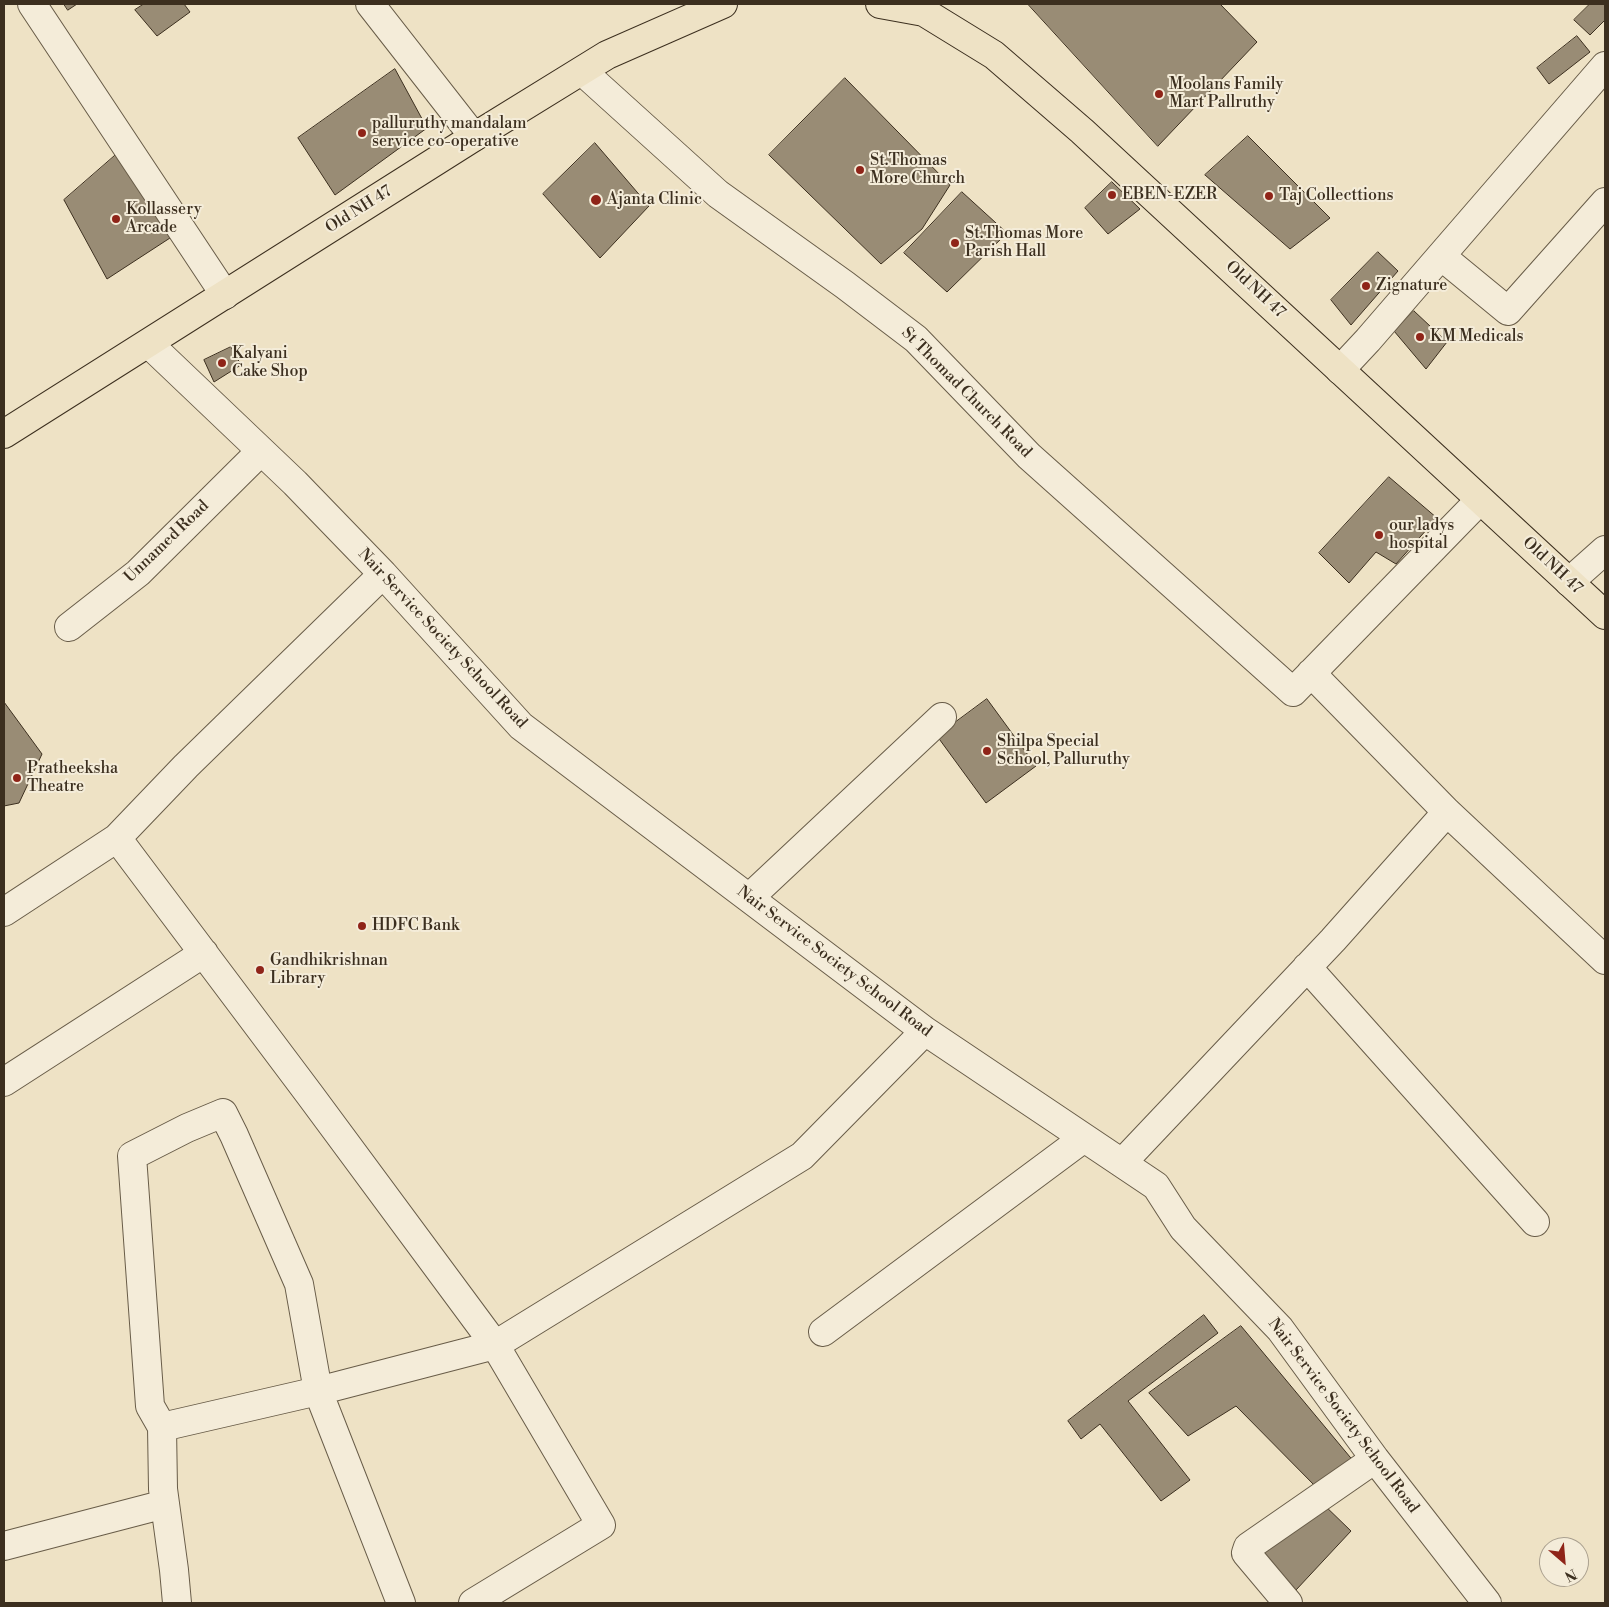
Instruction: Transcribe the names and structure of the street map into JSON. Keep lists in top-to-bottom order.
{
  "streets": {
    "main road": ["Old NH 47"],
    "street": ["St Thomad Church Road", "Unnamed Road", "Nair Service Society School Road"]
  },
  "crossings": [
    ["Old NH 47", "St Thomad Church Road"],
    ["Old NH 47", "Nair Service Society School Road"],
    ["Unnamed Road", "Nair Service Society School Road"]
  ],
  "places": [
    "Moolans Family Mart Pallruthy",
    "palluruthy mandalam service co-operative",
    "St.Thomas More Church",
    "EBEN-EZER",
    "Taj Collecttions",
    "Ajanta Clinic",
    "Kollassery Arcade",
    "St.Thomas More Parish Hall",
    "Zignature",
    "KM Medicals",
    "Kalyani Cake Shop",
    "our ladys hospital",
    "Shilpa Special School, Palluruthy",
    "Pratheeksha Theatre",
    "HDFC Bank",
    "Gandhikrishnan Library"
  ],
  "north": "bottom right"
}
